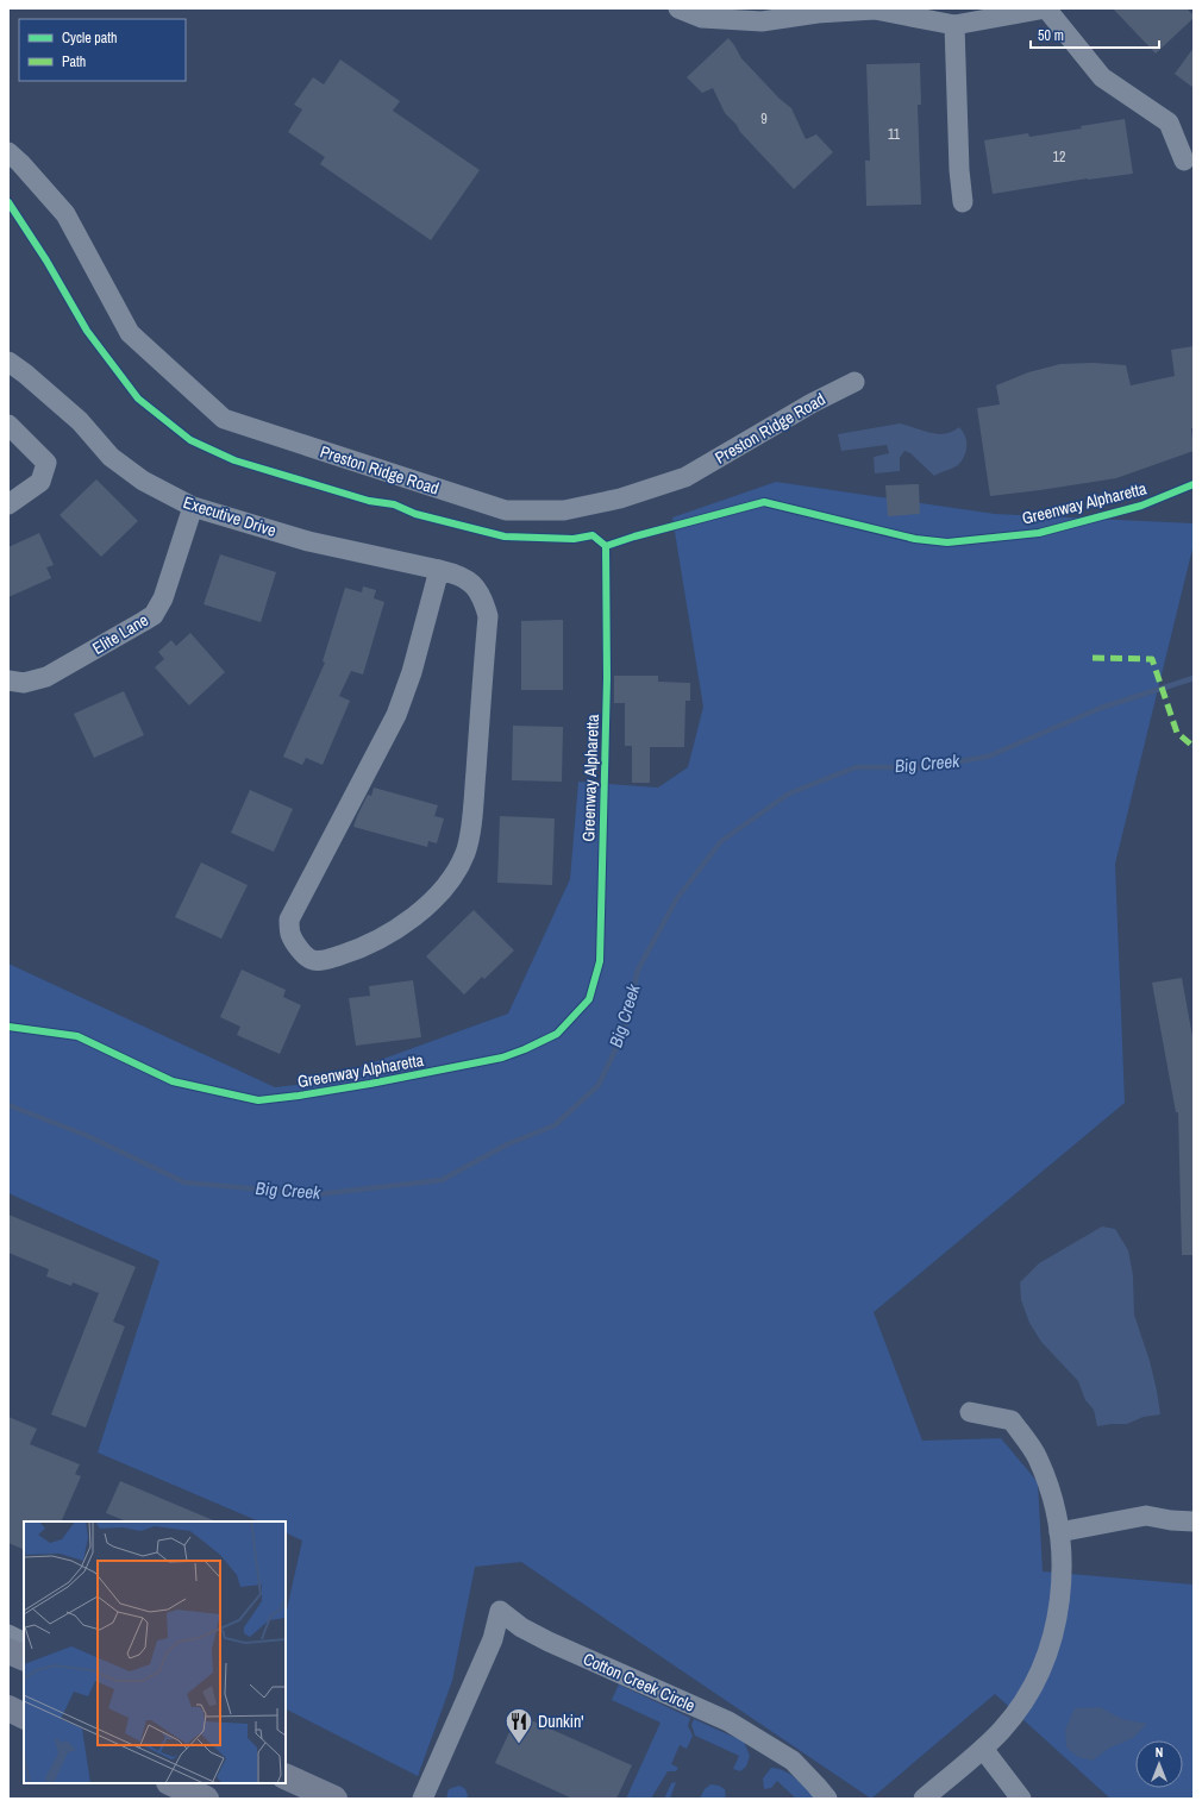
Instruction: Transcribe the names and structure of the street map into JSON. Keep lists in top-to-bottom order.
{
  "streets": {
    "street": [
      "Preston Ridge Road",
      "Executive Drive",
      "Elite Lane",
      "Cotton Creek Circle"
    ],
    "cycle path": ["Greenway Alpharetta"]
  },
  "crossings": [
    ["Executive Drive", "Elite Lane"]
  ],
  "water": ["Big Creek"],
  "places": {
    "restaurant": ["Dunkin'"]
  },
  "house_numbers": ["9", "11", "12"],
  "legend": ["Cycle path", "Path"],
  "scale_bar": "50 m",
  "north": "top"
}
